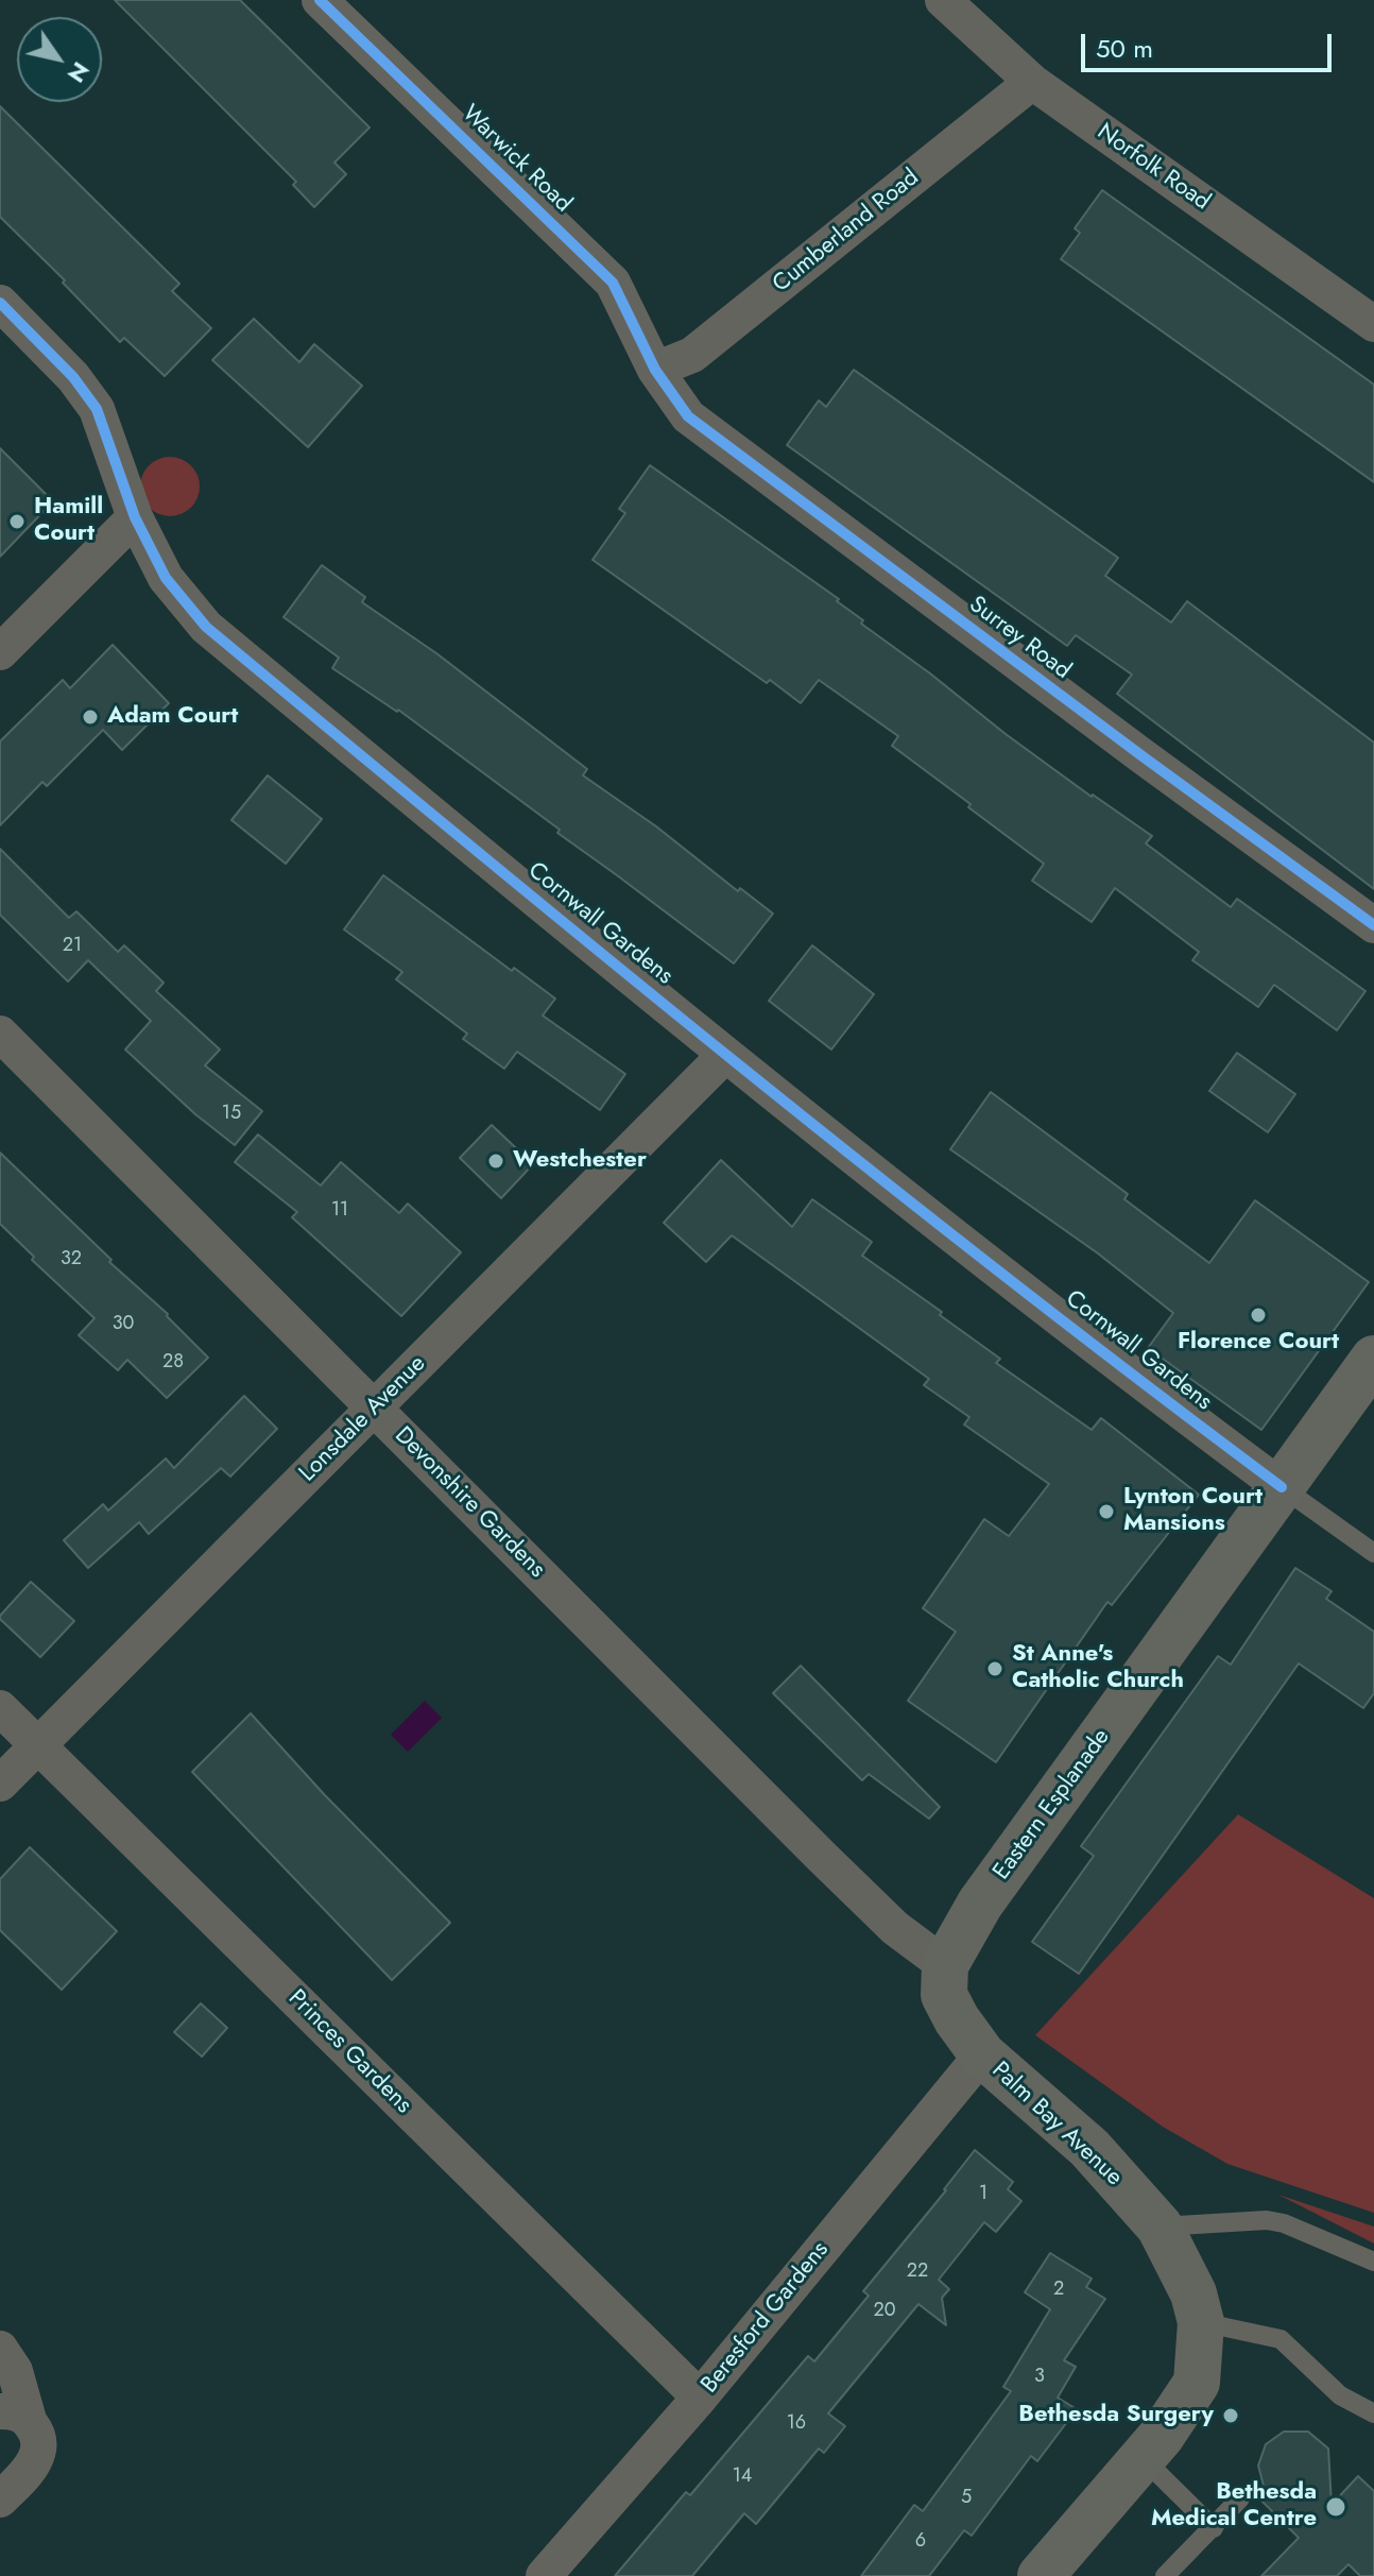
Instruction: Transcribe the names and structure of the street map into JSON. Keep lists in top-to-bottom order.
{
  "streets": {
    "main road": ["Eastern Esplanade", "Palm Bay Avenue"],
    "street": [
      "Warwick Road",
      "Norfolk Road",
      "Cumberland Road",
      "Surrey Road",
      "Cornwall Gardens",
      "Lonsdale Avenue",
      "Devonshire Gardens",
      "Princes Gardens",
      "Beresford Gardens"
    ]
  },
  "crossings": [
    ["Warwick Road", "Cumberland Road"],
    ["Warwick Road", "Surrey Road"],
    ["Norfolk Road", "Cumberland Road"],
    ["Cumberland Road", "Surrey Road"],
    ["Cornwall Gardens", "Lonsdale Avenue"],
    ["Cornwall Gardens", "Eastern Esplanade"],
    ["Lonsdale Avenue", "Devonshire Gardens"],
    ["Lonsdale Avenue", "Princes Gardens"],
    ["Devonshire Gardens", "Eastern Esplanade"],
    ["Devonshire Gardens", "Palm Bay Avenue"],
    ["Eastern Esplanade", "Palm Bay Avenue"],
    ["Princes Gardens", "Beresford Gardens"],
    ["Palm Bay Avenue", "Beresford Gardens"]
  ],
  "places": [
    "Hamill Court",
    "Adam Court",
    "Westchester",
    "Florence Court",
    "Lynton Court Mansions",
    "St Anne's Catholic Church",
    "Bethesda Surgery",
    "Bethesda Medical Centre"
  ],
  "house_numbers": [
    "21",
    "15",
    "11",
    "32",
    "30",
    "28",
    "1",
    "22",
    "2",
    "20",
    "3",
    "16",
    "14",
    "5",
    "6"
  ],
  "scale_bar": "50 m",
  "north": "bottom right"
}
